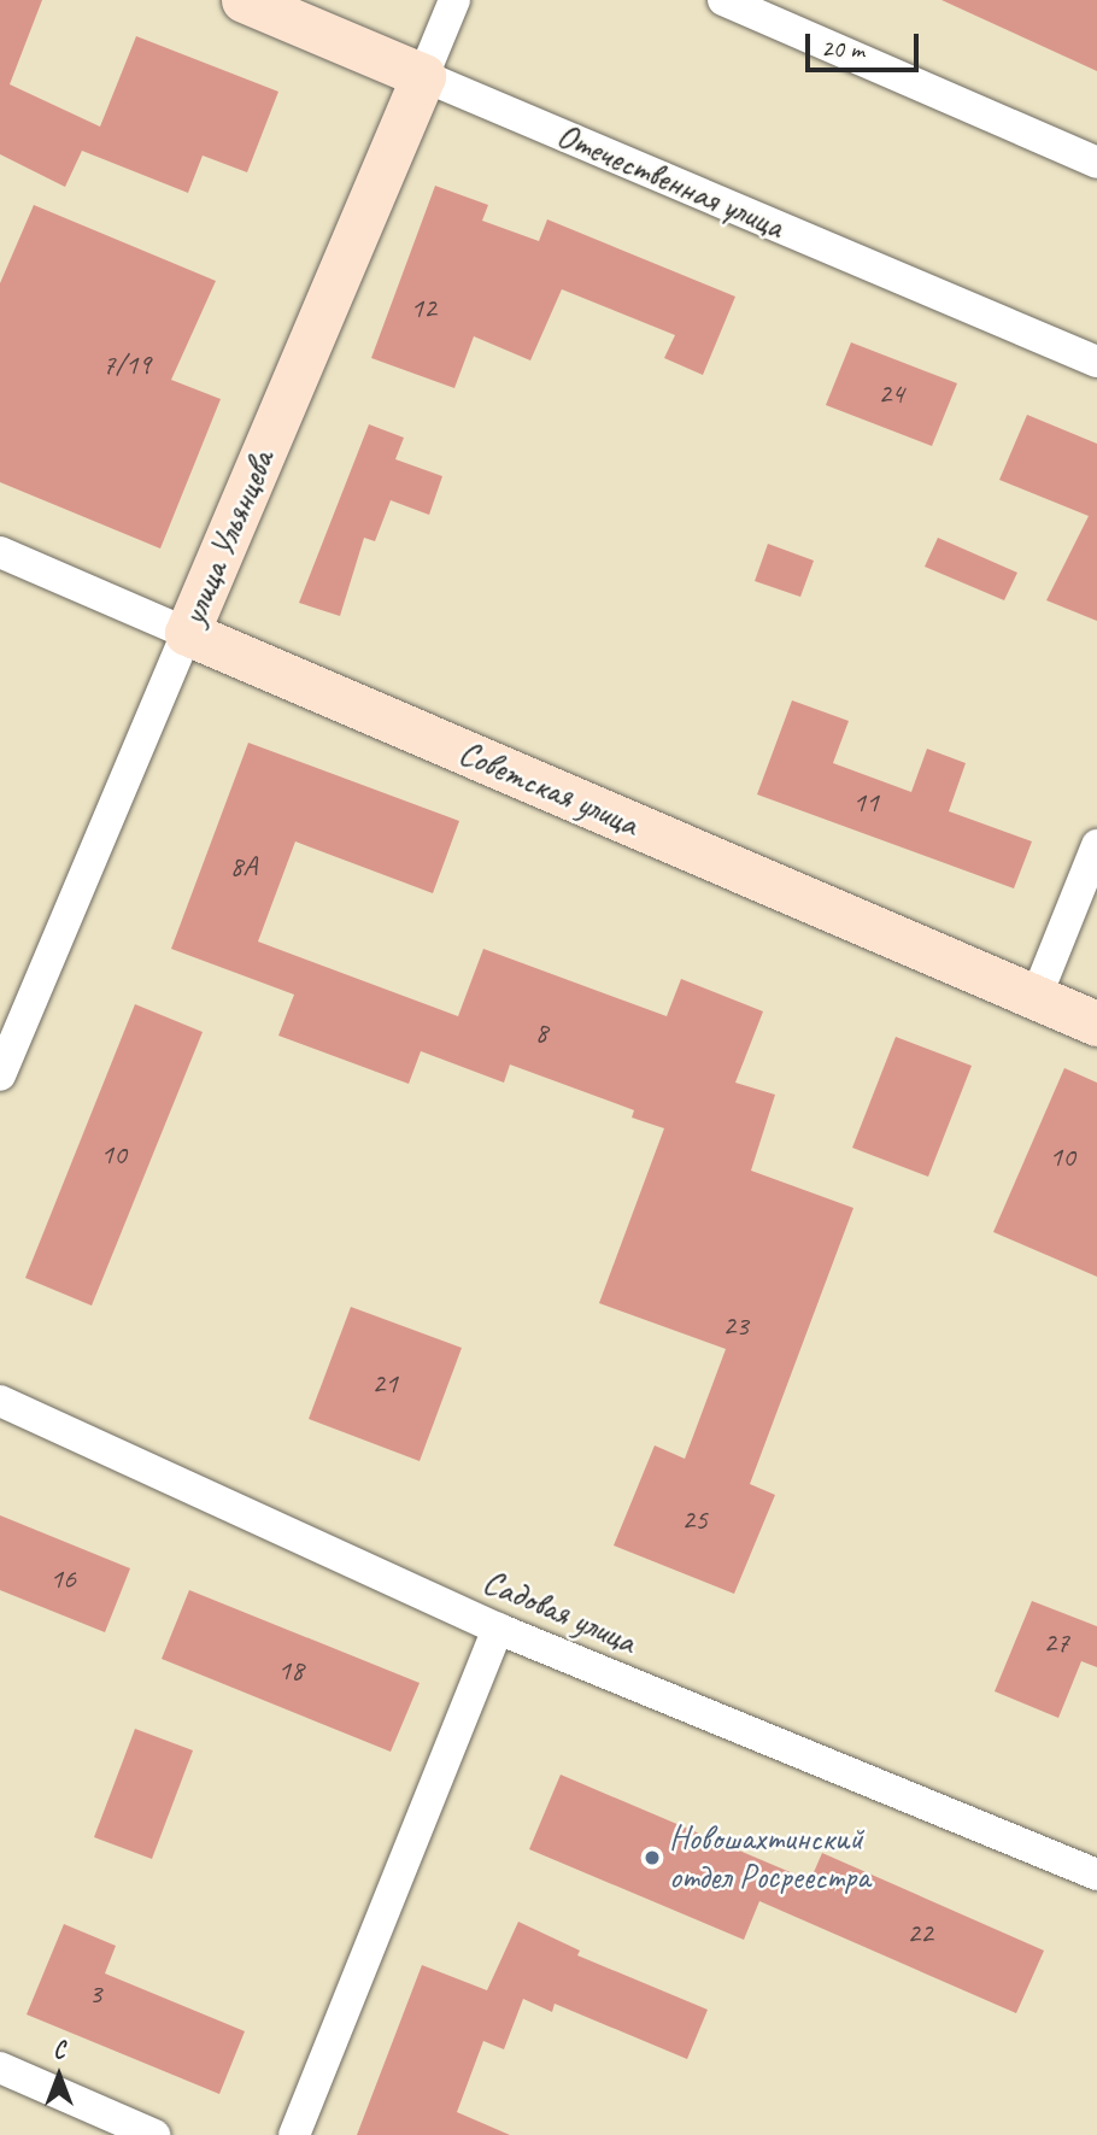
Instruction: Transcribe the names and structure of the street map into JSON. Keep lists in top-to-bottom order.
{
  "streets": {
    "street": [
      "Отечественная улица",
      "улица Ульянцева",
      "Советская улица",
      "Садовая улица"
    ]
  },
  "crossings": [
    ["Отечественная улица", "улица Ульянцева"],
    ["улица Ульянцева", "Советская улица"]
  ],
  "places": ["Новошахтинский отдел Росреестра"],
  "house_numbers": [
    "12",
    "7/19",
    "24",
    "11",
    "8А",
    "8",
    "10",
    "10",
    "23",
    "21",
    "25",
    "16",
    "27",
    "18",
    "22",
    "3"
  ],
  "scale_bar": "20 m",
  "north": "top"
}
